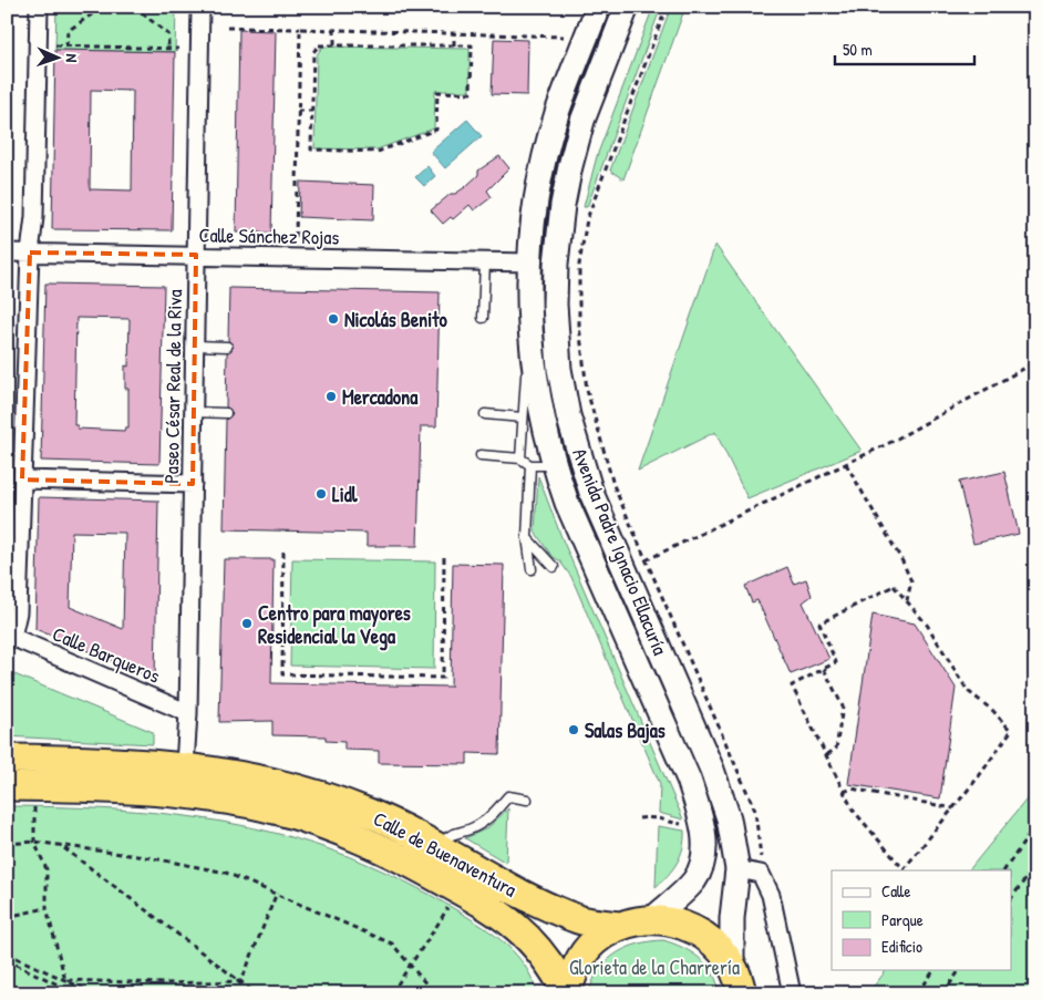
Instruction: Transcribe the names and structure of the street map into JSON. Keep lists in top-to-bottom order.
{
  "streets": {
    "highway": ["Calle de Buenaventura"],
    "main road": ["Avenida Padre Ignacio Ellacuría"],
    "street": ["Calle Sánchez Rojas", "Paseo César Real de la Riva", "Calle Barqueros"]
  },
  "crossings": [
    ["Calle Sánchez Rojas", "Paseo César Real de la Riva"],
    ["Calle Sánchez Rojas", "Avenida Padre Ignacio Ellacuría"],
    ["Paseo César Real de la Riva", "Calle Barqueros"],
    ["Paseo César Real de la Riva", "Calle de Buenaventura"]
  ],
  "parks": ["Glorieta de la Charrería"],
  "places": [
    "Nicolás Benito",
    "Mercadona",
    "Lidl",
    "Centro para mayores Residencial la Vega",
    "Salas Bajas"
  ],
  "legend": ["Calle", "Parque", "Edificio"],
  "scale_bar": "50 m",
  "north": "right"
}
